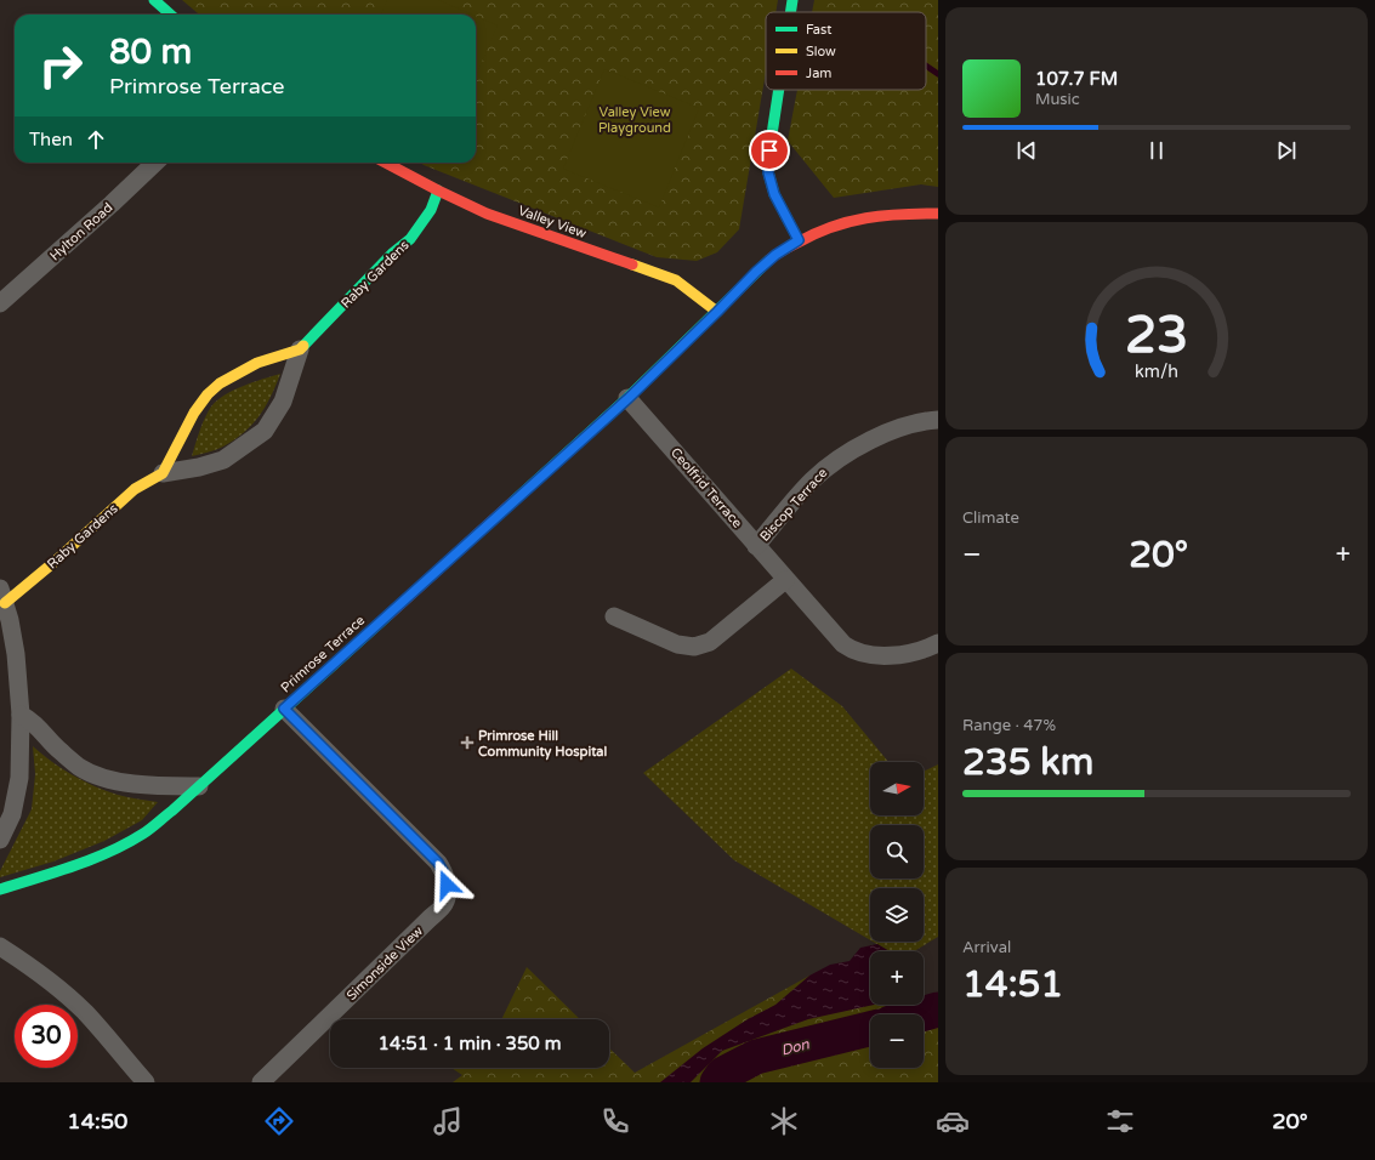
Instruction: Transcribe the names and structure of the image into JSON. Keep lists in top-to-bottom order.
{
  "streets": {
    "street": [
      "Valley View",
      "Hylton Road",
      "Raby Gardens",
      "Ceolfrid Terrace",
      "Biscop Terrace",
      "Primrose Terrace",
      "Simonside View"
    ]
  },
  "crossings": [
    ["Valley View", "Raby Gardens"],
    ["Valley View", "Primrose Terrace"],
    ["Ceolfrid Terrace", "Biscop Terrace"],
    ["Ceolfrid Terrace", "Primrose Terrace"],
    ["Primrose Terrace", "Simonside View"]
  ],
  "water": ["Don"],
  "parks": ["Valley View Playground"],
  "places": {
    "health": ["Primrose Hill Community Hospital"]
  },
  "legend": ["Fast", "Slow", "Jam"],
  "north": "right",
  "page": {
    "turn": ["80 m", "Primrose Terrace"],
    "song": ["107.7 FM", "Music"],
    "then": "Then",
    "tile": [
      "Climate",
      ["Range · 47%", "235 km"],
      ["Arrival", "14:51"]
    ],
    "heat": ["−", "20°", "+"],
    "map_buttons": ["+", "−"],
    "limit": "30",
    "trip": "14:51 · 1 min · 350 m",
    "tabs": ["14:50", "20°"],
    "gauge": ["23", "km/h"]
  }
}
